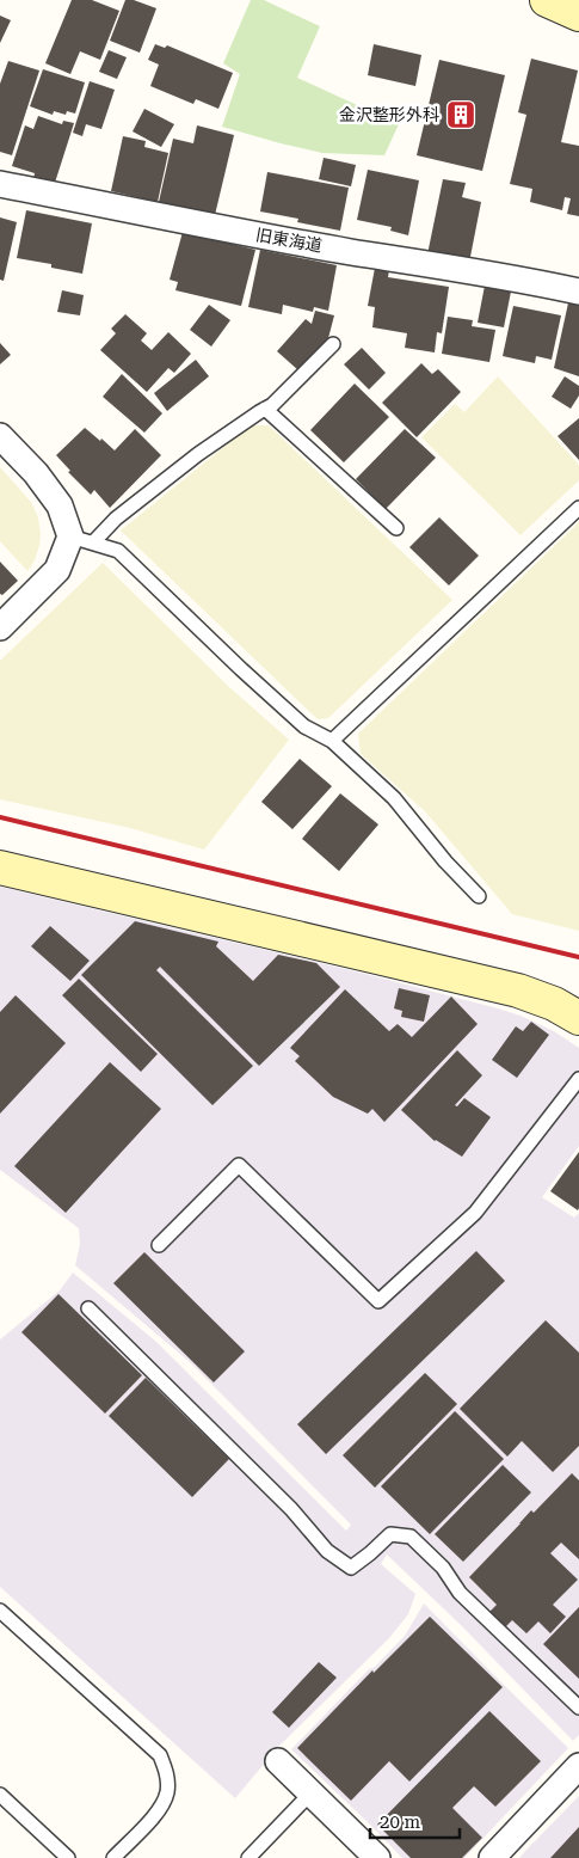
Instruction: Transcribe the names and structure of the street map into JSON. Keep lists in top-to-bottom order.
{
  "streets": {
    "street": ["旧東海道"]
  },
  "places": {
    "building": ["金沢整形外科"]
  },
  "scale_bar": "20 m"
}
